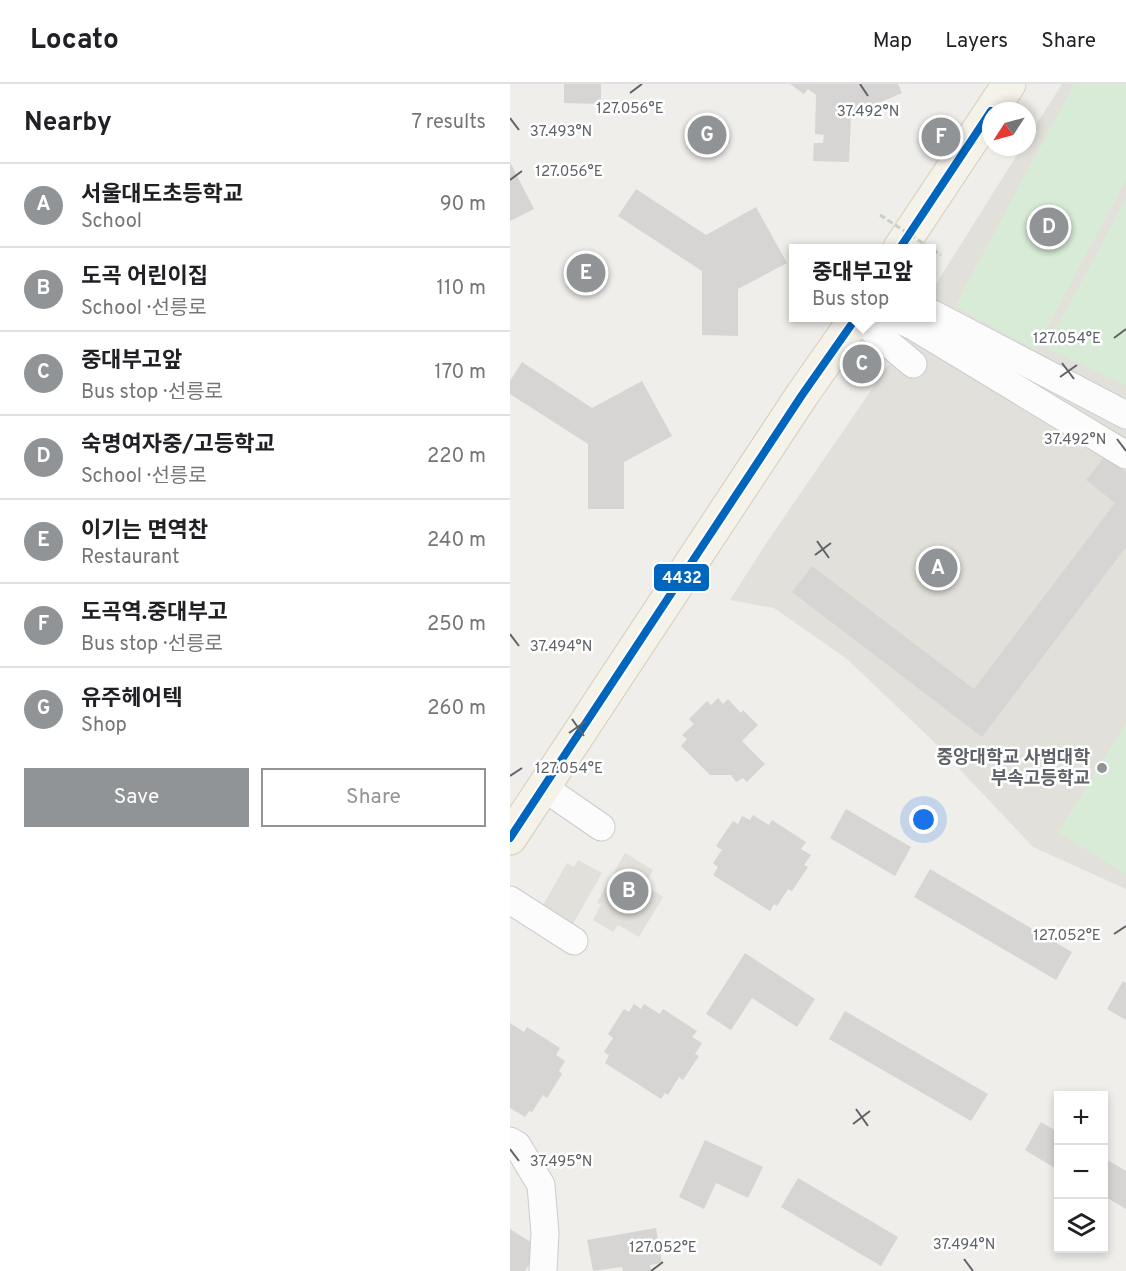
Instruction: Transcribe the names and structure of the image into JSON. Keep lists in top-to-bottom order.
{
  "places": ["중앙대학교 사범대학 부속고등학교"],
  "lines": ["transit line 4432"],
  "north": "bottom left",
  "page": {
    "header": "Locato",
    "nav": ["Map", "Layers", "Share"],
    "heading": ["Nearby", "7 results"],
    "pins": [
      "G",
      "F",
      "D",
      "E",
      "C",
      "A",
      "B"
    ],
    "list": [
      {
        "mark": "A",
        "name": "서울대도초등학교",
        "note": "School",
        "value": "90 m"
      },
      {
        "mark": "B",
        "name": "도곡 어린이집",
        "note": "School · 선릉로",
        "value": "110 m"
      },
      {
        "mark": "C",
        "name": "중대부고앞",
        "note": "Bus stop · 선릉로",
        "value": "170 m"
      },
      {
        "mark": "D",
        "name": "숙명여자중/고등학교",
        "note": "School · 선릉로",
        "value": "220 m"
      },
      {
        "mark": "E",
        "name": "이기는 면역찬",
        "note": "Restaurant",
        "value": "240 m"
      },
      {
        "mark": "F",
        "name": "도곡역.중대부고",
        "note": "Bus stop · 선릉로",
        "value": "250 m"
      },
      {
        "mark": "G",
        "name": "유주헤어텍",
        "note": "Shop",
        "value": "260 m"
      }
    ],
    "popup": ["중대부고앞", "Bus stop"],
    "buttons": ["Save", "Share"],
    "map_buttons": ["+", "−"]
  },
  "coordinates": [
    "127.056°E",
    "37.492°N",
    "37.493°N",
    "127.054°E",
    "37.494°N",
    "127.052°E",
    "37.495°N"
  ]
}
